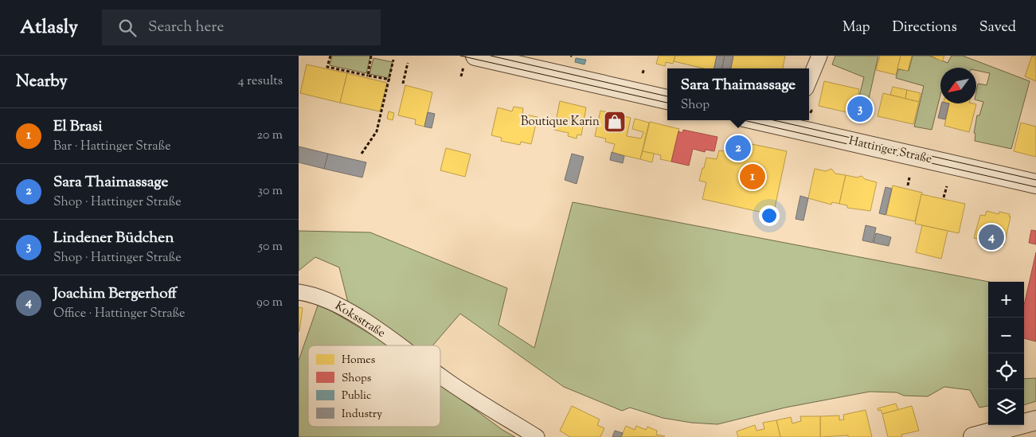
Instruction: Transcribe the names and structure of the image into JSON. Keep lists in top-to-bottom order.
{
  "streets": {
    "street": ["Hattinger Straße", "Koksstraße"]
  },
  "places": {
    "shop": ["Boutique Karin"]
  },
  "legend": [
    "Homes",
    "Shops",
    "Public",
    "Industry"
  ],
  "north": "bottom left",
  "page": {
    "header": "Atlasly",
    "search": "Search here",
    "nav": ["Map", "Directions", "Saved"],
    "heading": ["Nearby", "4 results"],
    "popup": ["Sara Thaimassage", "Shop"],
    "pins": [
      "3",
      "2",
      "1",
      "4"
    ],
    "list": [
      {
        "mark": "1",
        "name": "El Brasi",
        "note": "Bar · Hattinger Straße",
        "value": "20 m"
      },
      {
        "mark": "2",
        "name": "Sara Thaimassage",
        "note": "Shop · Hattinger Straße",
        "value": "30 m"
      },
      {
        "mark": "3",
        "name": "Lindener Büdchen",
        "note": "Shop · Hattinger Straße",
        "value": "50 m"
      },
      {
        "mark": "4",
        "name": "Joachim Bergerhoff",
        "note": "Office · Hattinger Straße",
        "value": "90 m"
      }
    ],
    "map_buttons": ["+", "−"]
  }
}
